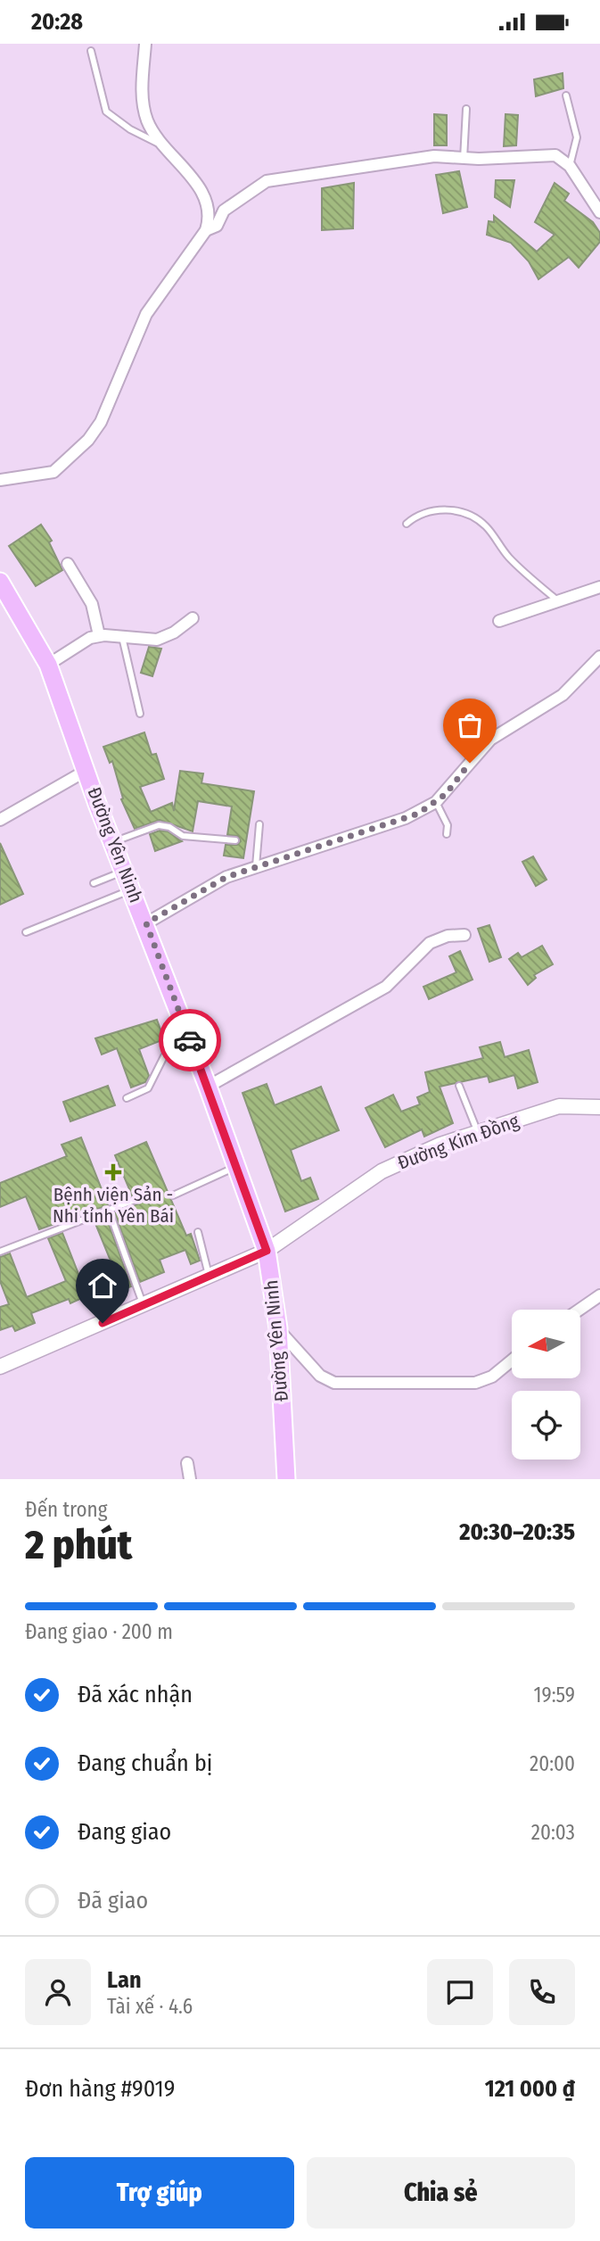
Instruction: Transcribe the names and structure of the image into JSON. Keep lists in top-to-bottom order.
{
  "streets": {
    "main road": ["Đường Yên Ninh"],
    "street": ["Đường Kim Đồng"]
  },
  "crossings": [
    ["Đường Yên Ninh", "Đường Kim Đồng"]
  ],
  "places": {
    "health": ["Bệnh viện Sản - Nhi tỉnh Yên Bái"]
  },
  "north": "left",
  "page": {
    "status": "20:28",
    "heading": ["2 phút", "Đến trong", "20:30–20:35"],
    "panel": [
      "Lan",
      "Tài xế · 4.6",
      "Đơn hàng #9019",
      "121 000 ₫"
    ],
    "bar": "Đang giao · 200 m",
    "list": [
      ["Đã xác nhận", "19:59"],
      ["Đang chuẩn bị", "20:00"],
      ["Đang giao", "20:03"],
      "Đã giao"
    ],
    "buttons": ["Trợ giúp", "Chia sẻ"]
  }
}
